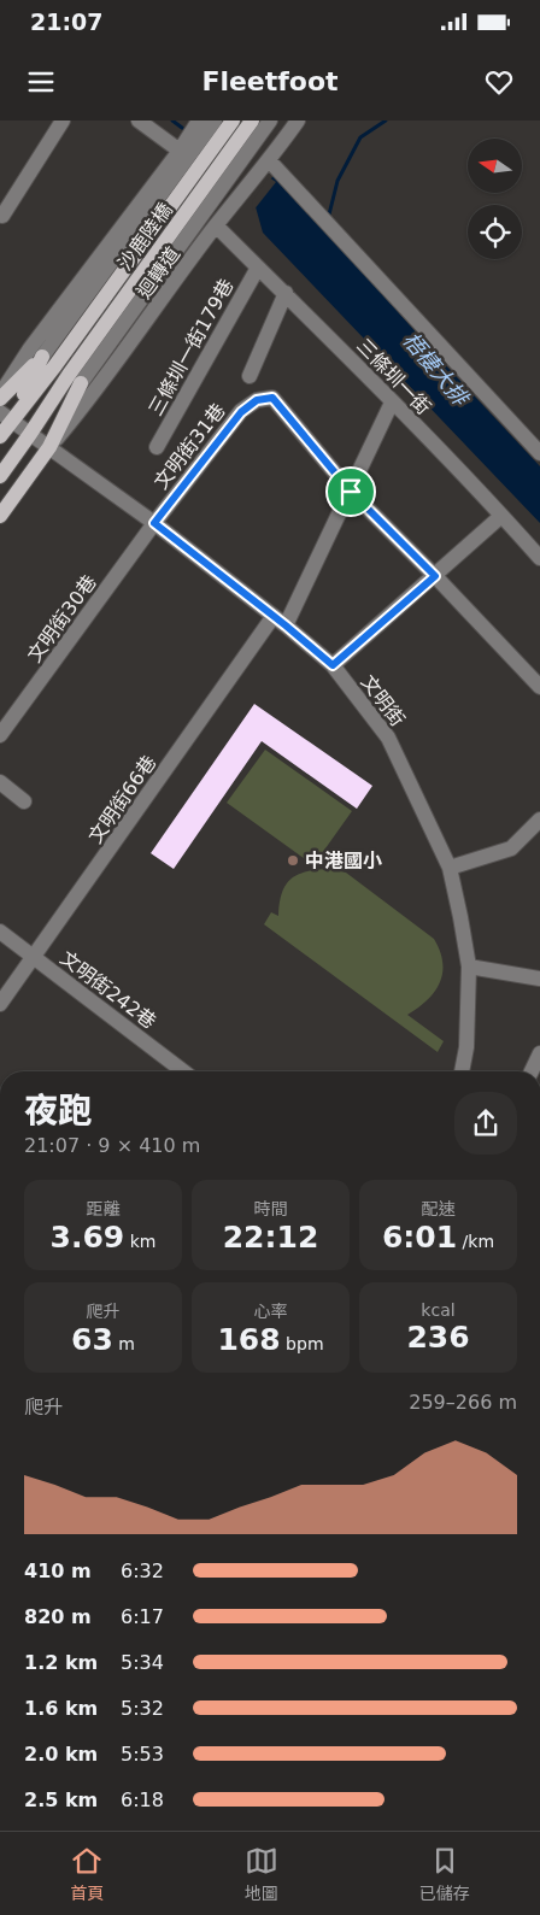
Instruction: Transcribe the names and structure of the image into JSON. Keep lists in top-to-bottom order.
{
  "streets": {
    "main road": ["沙鹿陸橋"],
    "street": [
      "迴轉道",
      "三條圳一街179巷",
      "三條圳一街",
      "文明街31巷",
      "文明街30巷",
      "文明街",
      "文明街66巷",
      "文明街242巷"
    ]
  },
  "crossings": [
    ["迴轉道", "三條圳一街"],
    ["迴轉道", "文明街"],
    ["三條圳一街179巷", "三條圳一街"],
    ["三條圳一街", "文明街66巷"],
    ["文明街31巷", "文明街30巷"],
    ["文明街31巷", "文明街"],
    ["文明街31巷", "文明街66巷"],
    ["文明街30巷", "文明街"],
    ["文明街", "文明街66巷"],
    ["文明街66巷", "文明街242巷"]
  ],
  "water": ["梧棲大排"],
  "places": ["中港國小"],
  "north": "left",
  "page": {
    "status": "21:07",
    "header": "Fleetfoot",
    "heading": ["夜跑", "21:07 · 9 × 410 m"],
    "stats": [
      ["距離", "3.69 km"],
      ["時間", "22:12"],
      ["配速", "6:01 /km"],
      ["爬升", "63 m"],
      ["心率", "168 bpm"],
      ["kcal", "236"]
    ],
    "chart": ["爬升", "259–266 m"],
    "list": [
      {
        "name": "410 m",
        "note": "6:32"
      },
      {
        "name": "820 m",
        "note": "6:17"
      },
      {
        "name": "1.2 km",
        "note": "5:34"
      },
      {
        "name": "1.6 km",
        "note": "5:32"
      },
      {
        "name": "2.0 km",
        "note": "5:53"
      },
      {
        "name": "2.5 km",
        "note": "6:18"
      }
    ],
    "tabs": ["首頁", "地圖", "已儲存"]
  }
}
